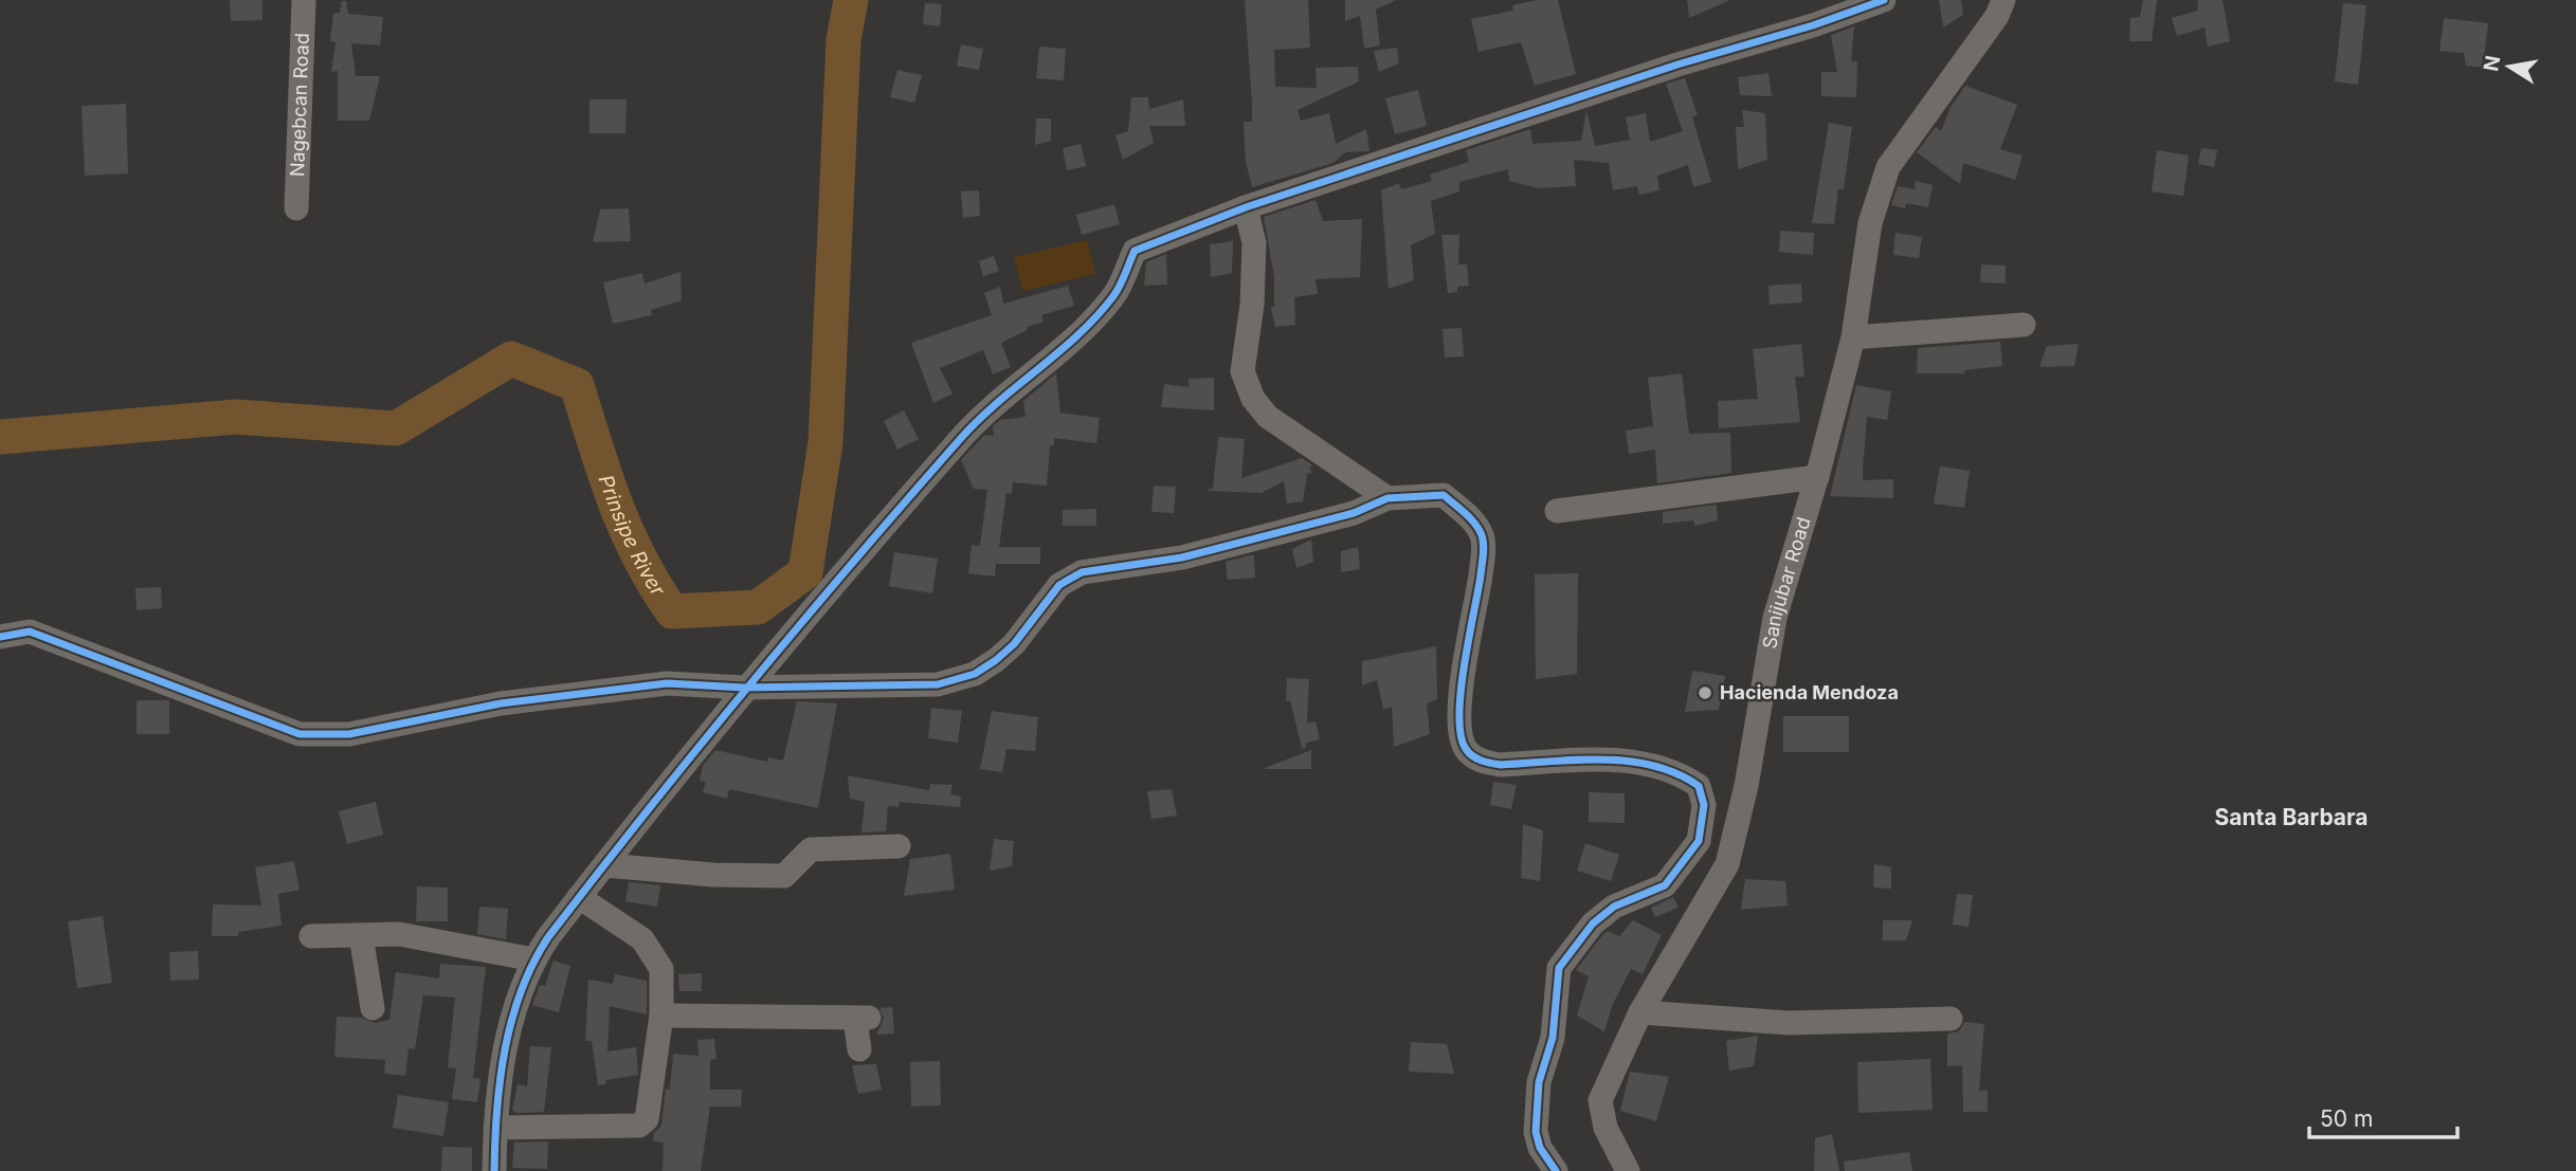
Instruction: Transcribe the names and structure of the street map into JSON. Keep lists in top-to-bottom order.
{
  "streets": {
    "street": ["Nagebcan Road", "Sanijubar Road"]
  },
  "districts": ["Santa Barbara"],
  "water": ["Prinsipe River"],
  "places": ["Hacienda Mendoza"],
  "scale_bar": "50 m",
  "north": "left"
}
